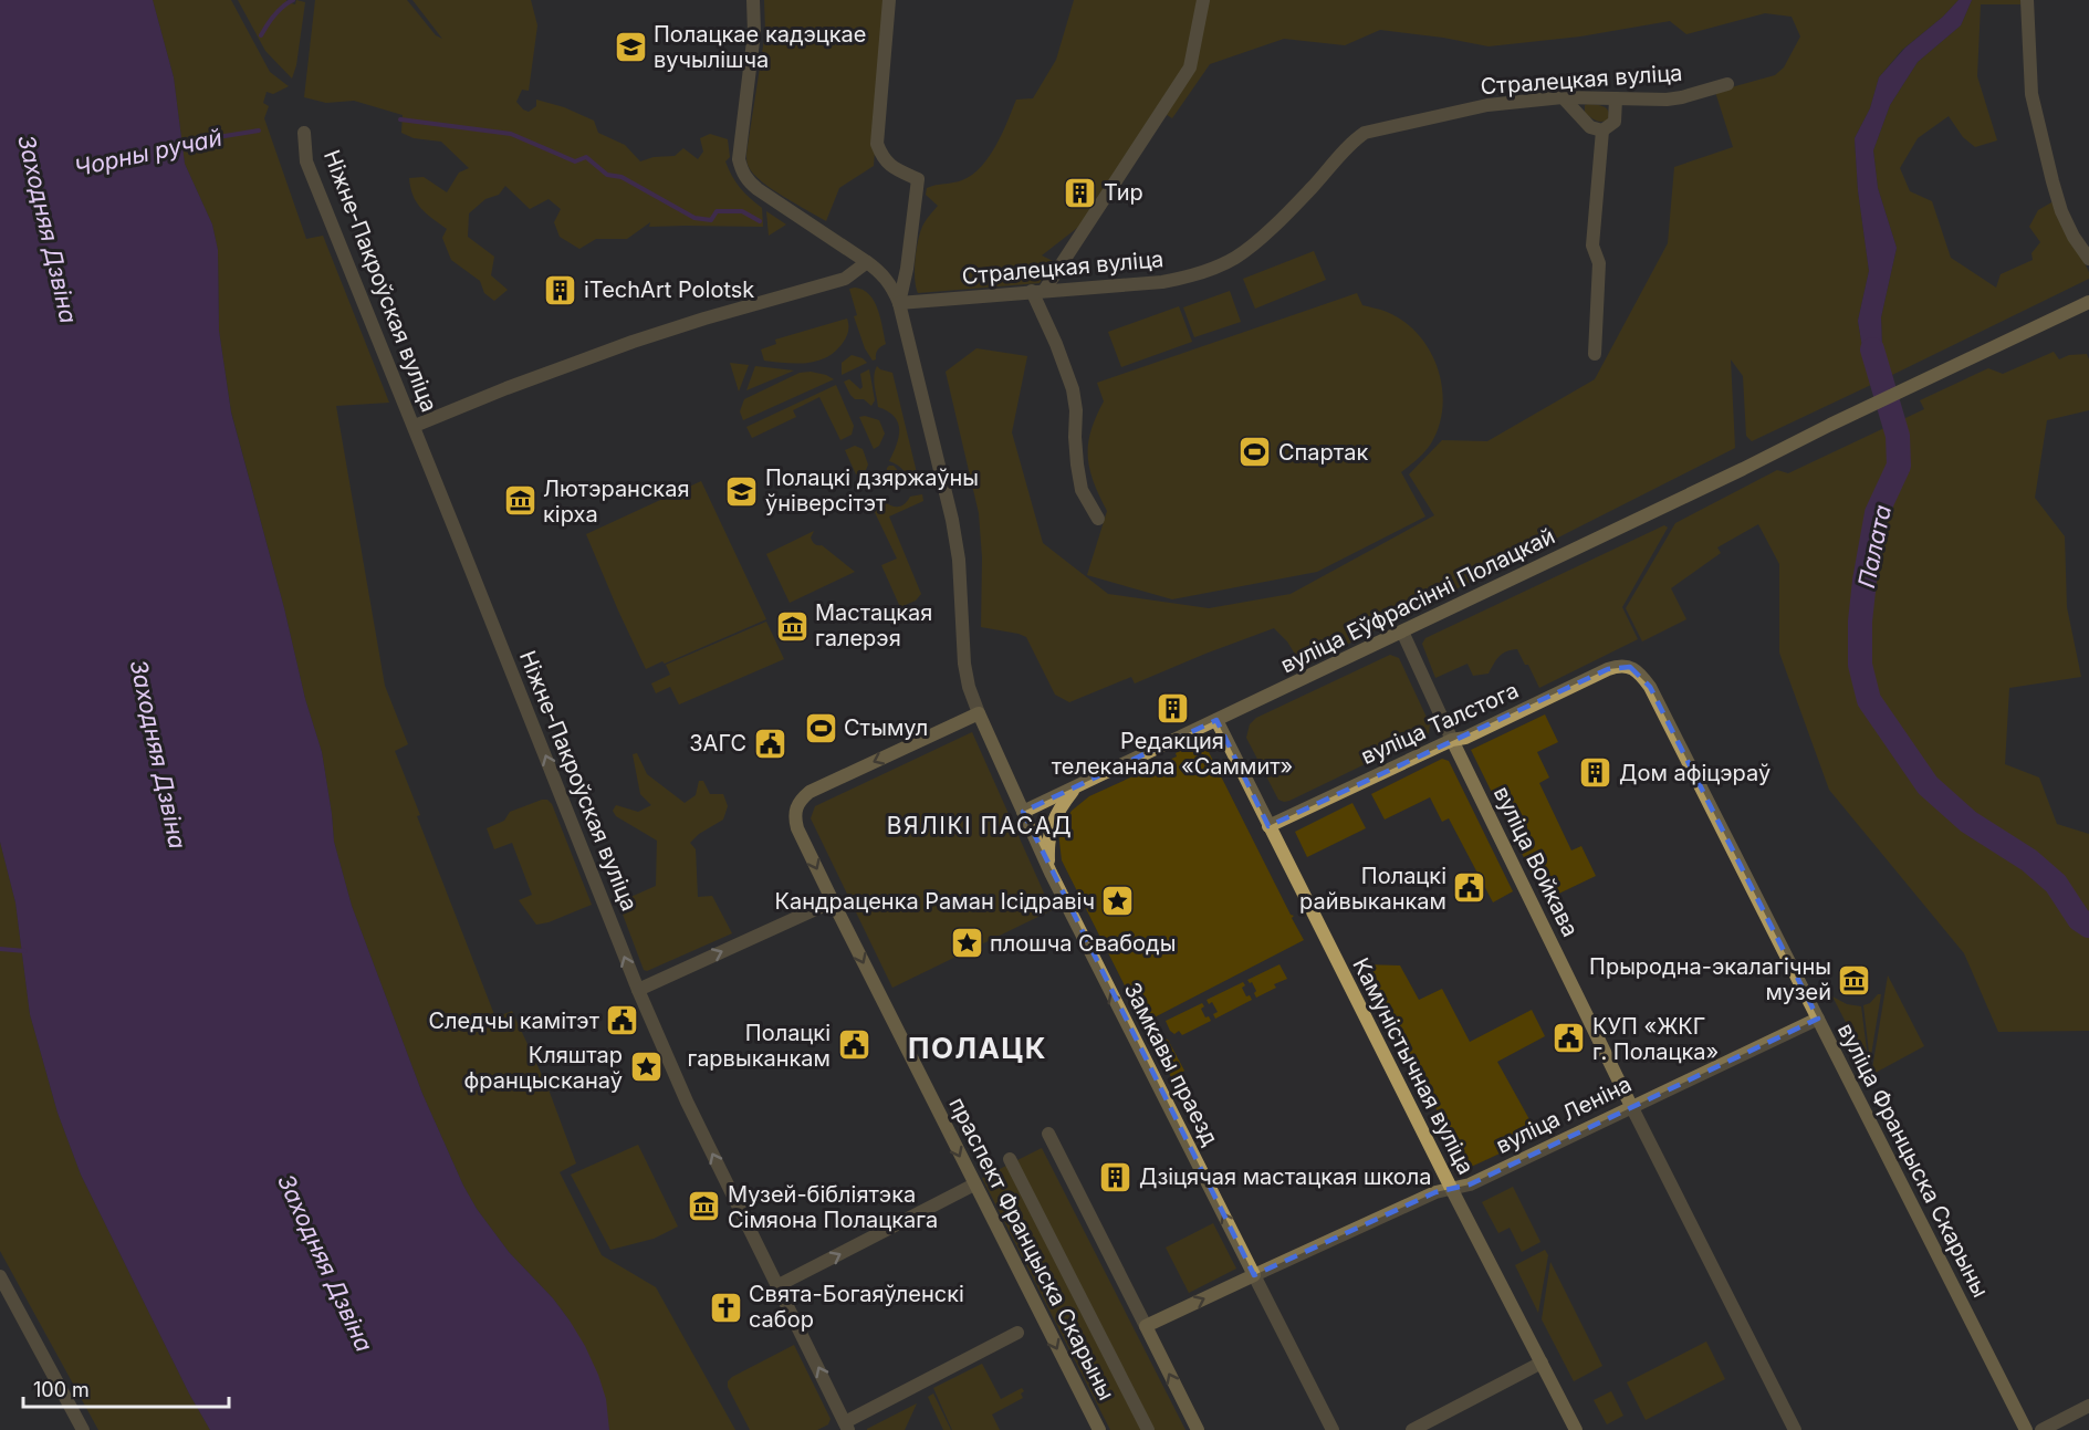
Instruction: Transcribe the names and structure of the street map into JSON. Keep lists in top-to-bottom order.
{
  "streets": {
    "street": [
      "Стралецкая вуліца",
      "Ніжне-Пакроўская вуліца",
      "вуліца Еўфрасінні Полацкай",
      "вуліца Талстога",
      "вуліца Войкава",
      "Замкавы праезд",
      "Камуністычная вуліца",
      "вуліца Леніна",
      "вуліца Францыска Скарыны",
      "праспект Францыска Скарыны"
    ]
  },
  "crossings": [
    ["вуліца Еўфрасінні Полацкай", "вуліца Войкава"],
    ["вуліца Еўфрасінні Полацкай", "Замкавы праезд"],
    ["вуліца Еўфрасінні Полацкай", "Камуністычная вуліца"],
    ["вуліца Талстога", "вуліца Войкава"],
    ["вуліца Талстога", "Камуністычная вуліца"],
    ["вуліца Талстога", "вуліца Францыска Скарыны"],
    ["вуліца Войкава", "вуліца Леніна"],
    ["Замкавы праезд", "вуліца Леніна"],
    ["Замкавы праезд", "праспект Францыска Скарыны"],
    ["Камуністычная вуліца", "вуліца Леніна"],
    ["вуліца Леніна", "вуліца Францыска Скарыны"]
  ],
  "one_way": ["Ніжне-Пакроўская вуліца", "Замкавы праезд"],
  "districts": ["ВЯЛІКІ ПАСАД", "ПОЛАЦК"],
  "water": ["Чорны ручай", "Заходняя Дзвіна", "Палата"],
  "places": {
    "school or university": ["Полацкае кадэцкае вучылішча", "Полацкі дзяржаўны ўніверсітэт"],
    "building": [
      "Тир",
      "iTechArt Polotsk",
      "Редакция телеканала «Саммит»",
      "Дом афіцэраў",
      "Дзіцячая мастацкая школа"
    ],
    "sports": ["Спартак", "Стымул"],
    "museum": [
      "Лютэранская кірха",
      "Мастацкая галерэя",
      "Прыродна-экалагічны музей",
      "Музей-бібліятэка Сімяона Полацкага"
    ],
    "public building": [
      "ЗАГС",
      "Полацкі райвыканкам",
      "Следчы камітэт",
      "КУП «ЖКГ г. Полацка»",
      "Полацкі гарвыканкам"
    ],
    "place": ["Кандраценка Раман Ісідравіч", "плошча Свабоды", "Кляштар францысканаў"],
    "church": ["Свята-Богаяўленскі сабор"]
  },
  "scale_bar": "100 m"
}
